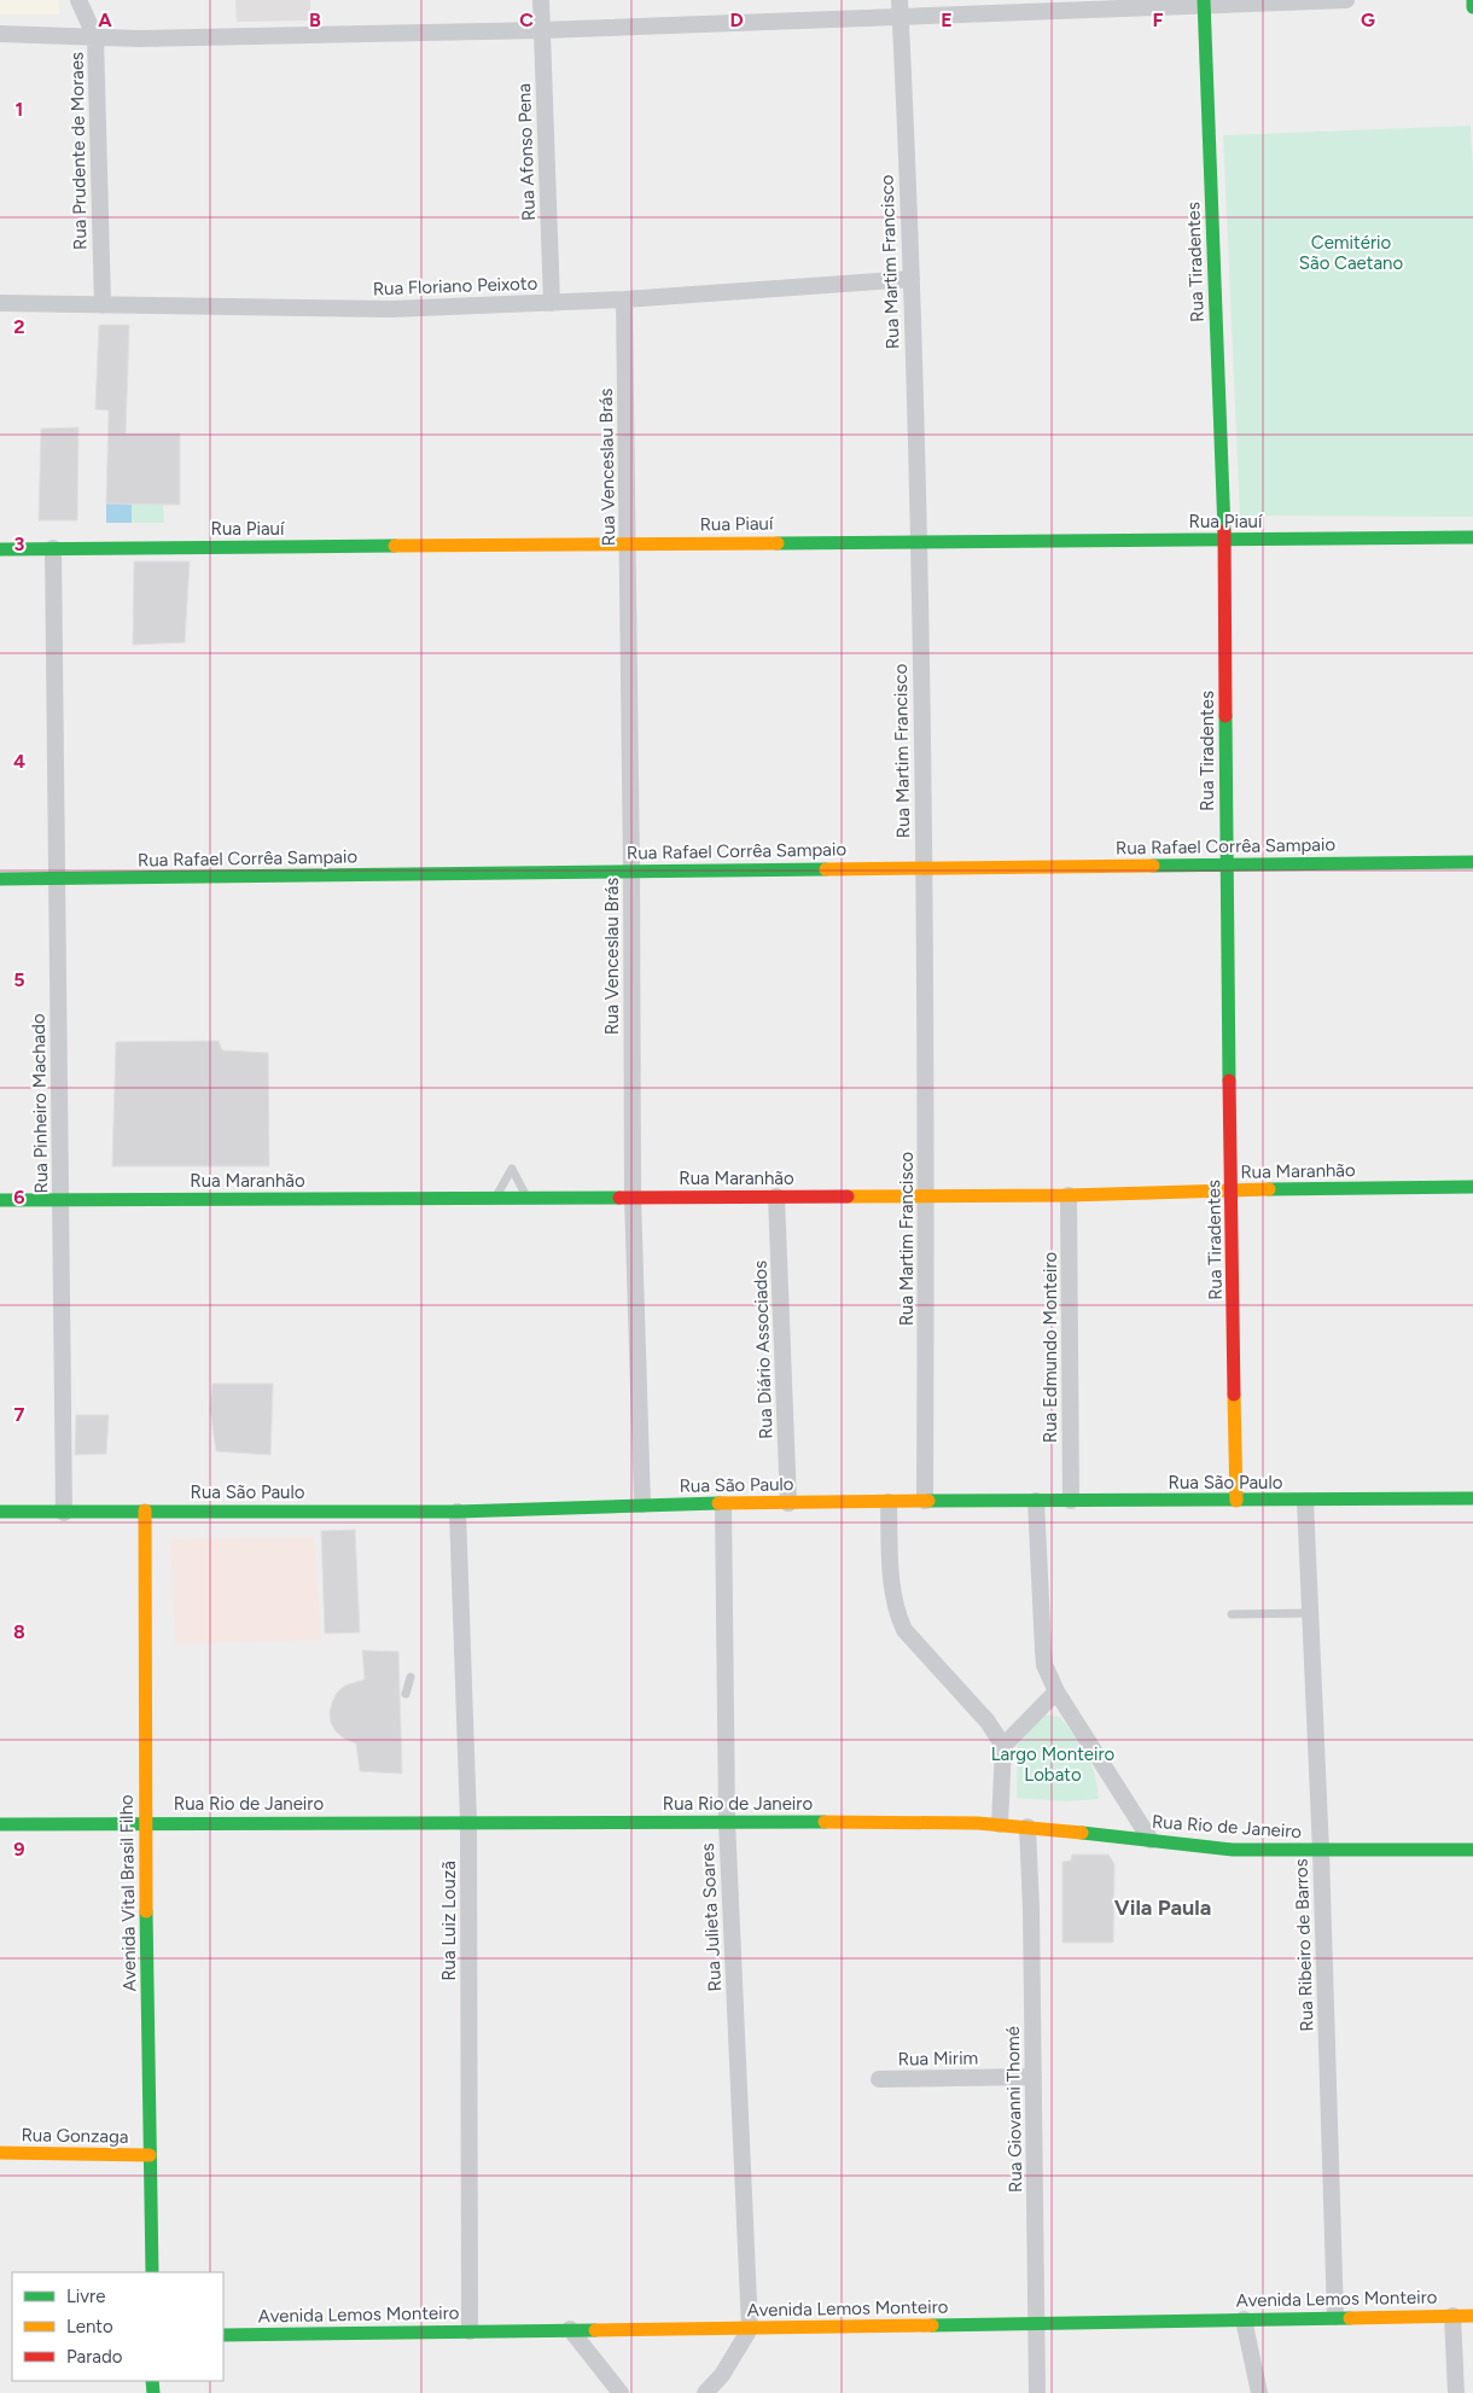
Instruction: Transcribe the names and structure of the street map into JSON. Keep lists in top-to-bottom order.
{
  "streets": {
    "street": [
      "Rua Prudente de Moraes",
      "Rua Afonso Pena",
      "Rua Martim Francisco",
      "Rua Tiradentes",
      "Rua Floriano Peixoto",
      "Rua Venceslau Brás",
      "Rua Piauí",
      "Rua Rafael Corrêa Sampaio",
      "Rua Pinheiro Machado",
      "Rua Maranhão",
      "Rua Edmundo Monteiro",
      "Rua Diário Associados",
      "Rua São Paulo",
      "Rua Rio de Janeiro",
      "Avenida Vital Brasil Filho",
      "Rua Julieta Soares",
      "Rua Luiz Louzã",
      "Rua Ribeiro de Barros",
      "Rua Mirim",
      "Rua Giovanni Thomé",
      "Rua Gonzaga",
      "Avenida Lemos Monteiro"
    ]
  },
  "crossings": [
    ["Rua Prudente de Moraes", "Rua Floriano Peixoto"],
    ["Rua Afonso Pena", "Rua Floriano Peixoto"],
    ["Rua Martim Francisco", "Rua Floriano Peixoto"],
    ["Rua Martim Francisco", "Rua Piauí"],
    ["Rua Martim Francisco", "Rua Rafael Corrêa Sampaio"],
    ["Rua Martim Francisco", "Rua Maranhão"],
    ["Rua Martim Francisco", "Rua São Paulo"],
    ["Rua Tiradentes", "Rua Piauí"],
    ["Rua Tiradentes", "Rua Rafael Corrêa Sampaio"],
    ["Rua Tiradentes", "Rua Maranhão"],
    ["Rua Tiradentes", "Rua São Paulo"],
    ["Rua Floriano Peixoto", "Rua Venceslau Brás"],
    ["Rua Venceslau Brás", "Rua Piauí"],
    ["Rua Venceslau Brás", "Rua Rafael Corrêa Sampaio"],
    ["Rua Venceslau Brás", "Rua Maranhão"],
    ["Rua Venceslau Brás", "Rua São Paulo"],
    ["Rua Piauí", "Rua Pinheiro Machado"],
    ["Rua Rafael Corrêa Sampaio", "Rua Pinheiro Machado"],
    ["Rua Pinheiro Machado", "Rua Maranhão"],
    ["Rua Pinheiro Machado", "Rua São Paulo"],
    ["Rua Maranhão", "Rua Edmundo Monteiro"],
    ["Rua Maranhão", "Rua Diário Associados"],
    ["Rua Edmundo Monteiro", "Rua São Paulo"],
    ["Rua Diário Associados", "Rua São Paulo"],
    ["Rua São Paulo", "Avenida Vital Brasil Filho"],
    ["Rua São Paulo", "Rua Julieta Soares"],
    ["Rua São Paulo", "Rua Luiz Louzã"],
    ["Rua São Paulo", "Rua Ribeiro de Barros"],
    ["Rua Rio de Janeiro", "Avenida Vital Brasil Filho"],
    ["Rua Rio de Janeiro", "Rua Julieta Soares"],
    ["Rua Rio de Janeiro", "Rua Luiz Louzã"],
    ["Rua Rio de Janeiro", "Rua Ribeiro de Barros"],
    ["Rua Rio de Janeiro", "Rua Giovanni Thomé"],
    ["Avenida Vital Brasil Filho", "Rua Gonzaga"],
    ["Rua Julieta Soares", "Avenida Lemos Monteiro"],
    ["Rua Luiz Louzã", "Avenida Lemos Monteiro"],
    ["Rua Ribeiro de Barros", "Avenida Lemos Monteiro"],
    ["Rua Mirim", "Rua Giovanni Thomé"],
    ["Rua Giovanni Thomé", "Avenida Lemos Monteiro"]
  ],
  "districts": ["Vila Paula"],
  "parks": ["Cemitério São Caetano", "Largo Monteiro Lobato"],
  "legend": ["Livre", "Lento", "Parado"],
  "grid": {
    "columns": [
      "A",
      "B",
      "C",
      "D",
      "E",
      "F",
      "G"
    ],
    "rows": [
      "1",
      "2",
      "3",
      "4",
      "5",
      "6",
      "7",
      "8",
      "9"
    ]
  }
}
